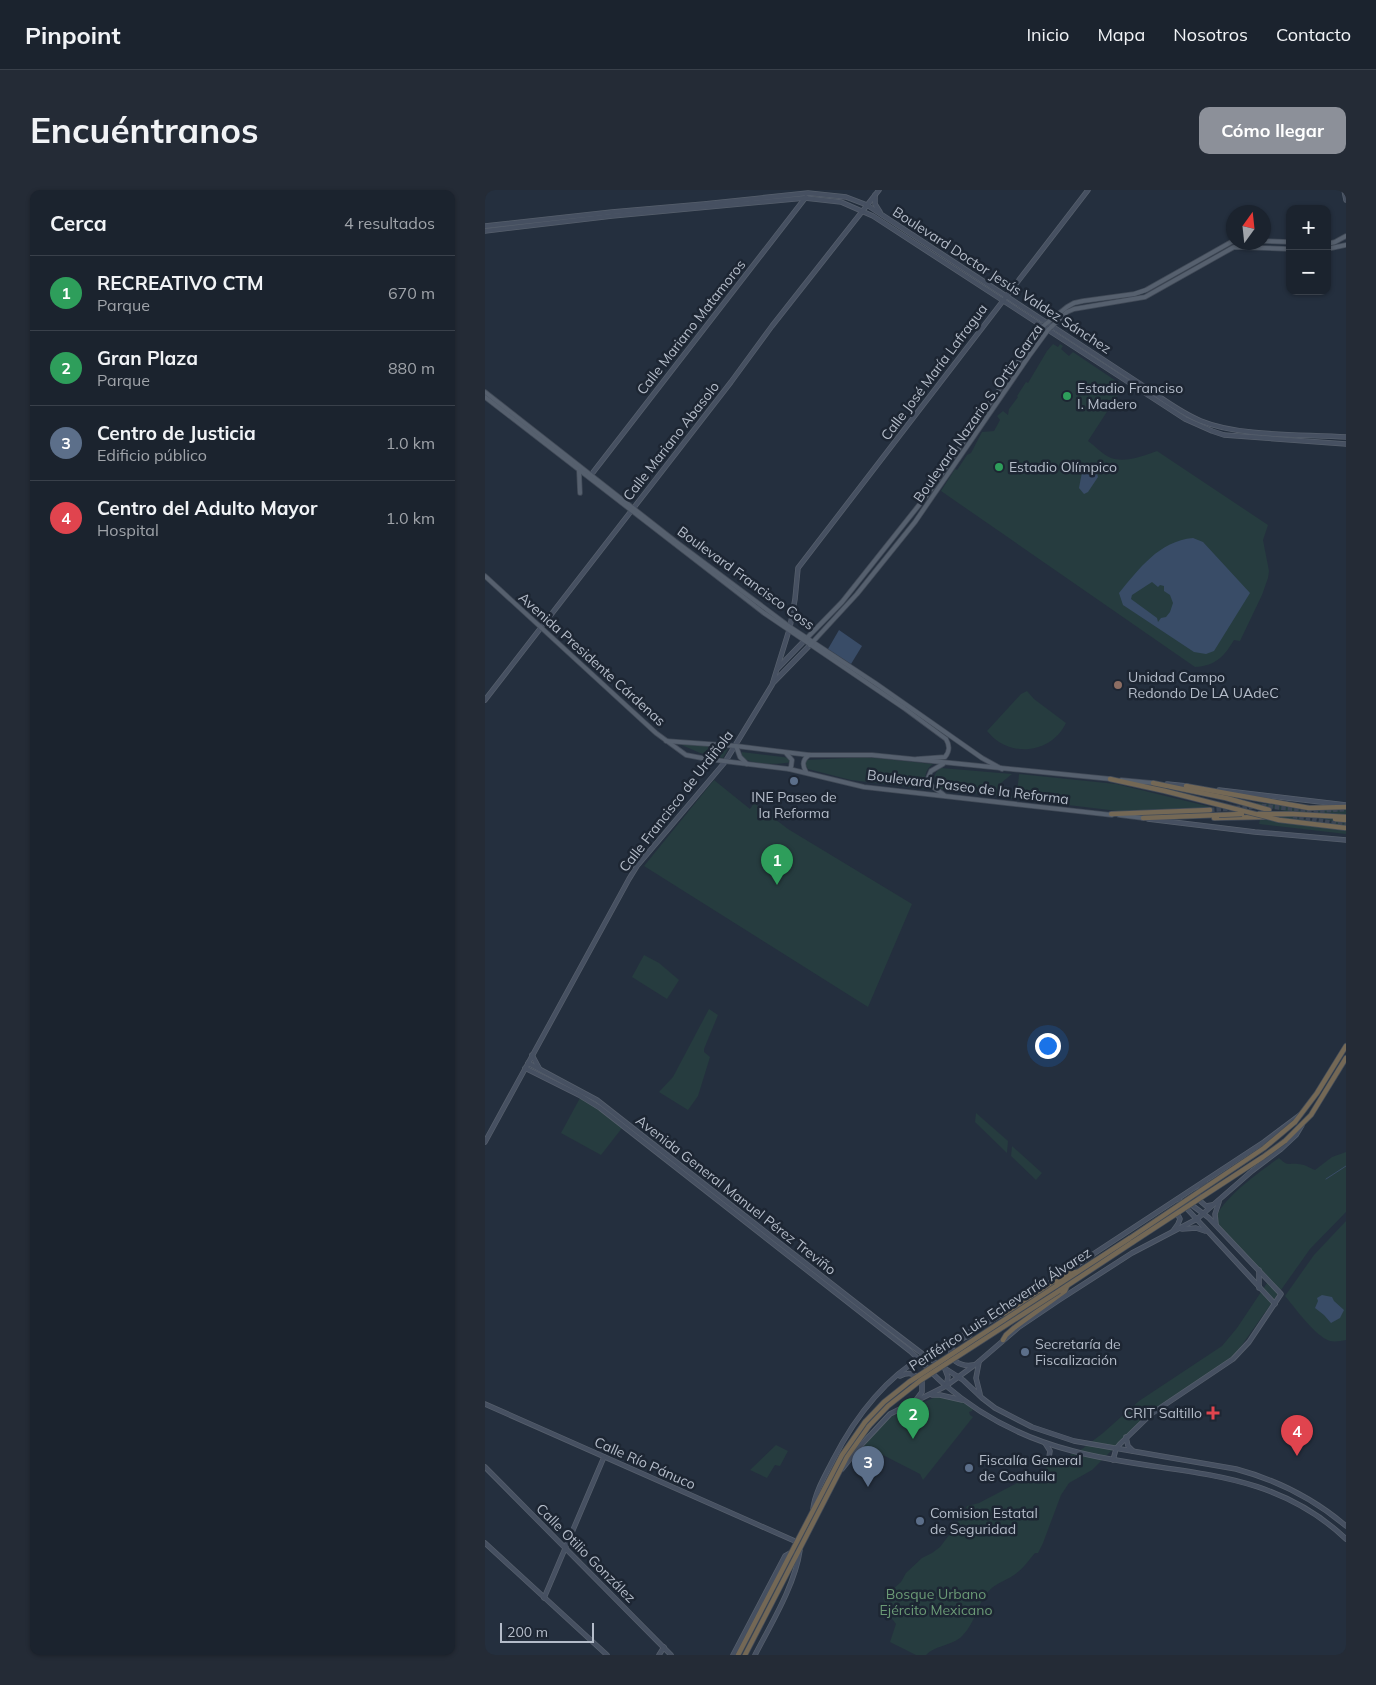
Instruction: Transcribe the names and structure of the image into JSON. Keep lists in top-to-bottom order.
{
  "streets": {
    "highway": ["Boulevard Paseo de la Reforma", "Periférico Luis Echeverría Álvarez"],
    "main road": [
      "Boulevard Doctor Jesús Valdez Sánchez",
      "Calle Mariano Matamoros",
      "Calle José María Lafragua",
      "Boulevard Nazario S. Ortiz Garza",
      "Calle Mariano Abasolo",
      "Boulevard Francisco Coss",
      "Avenida Presidente Cárdenas",
      "Calle Francisco de Urdiñola",
      "Avenida General Manuel Pérez Treviño",
      "Calle Río Pánuco",
      "Calle Otilio González"
    ]
  },
  "crossings": [
    ["Boulevard Doctor Jesús Valdez Sánchez", "Calle Mariano Matamoros"],
    ["Boulevard Doctor Jesús Valdez Sánchez", "Calle José María Lafragua"],
    ["Boulevard Doctor Jesús Valdez Sánchez", "Boulevard Nazario S. Ortiz Garza"],
    ["Boulevard Doctor Jesús Valdez Sánchez", "Calle Mariano Abasolo"],
    ["Calle Mariano Matamoros", "Boulevard Francisco Coss"],
    ["Calle José María Lafragua", "Calle Francisco de Urdiñola"],
    ["Boulevard Nazario S. Ortiz Garza", "Boulevard Francisco Coss"],
    ["Boulevard Nazario S. Ortiz Garza", "Calle Francisco de Urdiñola"],
    ["Calle Mariano Abasolo", "Boulevard Francisco Coss"],
    ["Calle Mariano Abasolo", "Avenida Presidente Cárdenas"],
    ["Boulevard Francisco Coss", "Boulevard Paseo de la Reforma"],
    ["Boulevard Francisco Coss", "Calle Francisco de Urdiñola"],
    ["Avenida Presidente Cárdenas", "Boulevard Paseo de la Reforma"],
    ["Boulevard Paseo de la Reforma", "Calle Francisco de Urdiñola"],
    ["Calle Francisco de Urdiñola", "Avenida General Manuel Pérez Treviño"],
    ["Avenida General Manuel Pérez Treviño", "Periférico Luis Echeverría Álvarez"],
    ["Periférico Luis Echeverría Álvarez", "Calle Río Pánuco"]
  ],
  "parks": ["Bosque Urbano Ejército Mexicano"],
  "places": {
    "other": [
      "Estadio Franciso I. Madero",
      "Estadio Olímpico",
      "Unidad Campo Redondo De LA UAdeC",
      "INE Paseo de la Reforma",
      "Secretaría de Fiscalización",
      "Fiscalía General de Coahuila",
      "Comision Estatal de Seguridad"
    ],
    "health": ["CRIT Saltillo"]
  },
  "scale_bar": "200 m",
  "north": "top",
  "page": {
    "header": "Pinpoint",
    "nav": [
      "Inicio",
      "Mapa",
      "Nosotros",
      "Contacto"
    ],
    "buttons": "Cómo llegar",
    "title": "Encuéntranos",
    "heading": ["Cerca", "4 resultados"],
    "map_buttons": ["+", "−"],
    "list": [
      {
        "mark": "1",
        "name": "RECREATIVO CTM",
        "note": "Parque",
        "value": "670 m"
      },
      {
        "mark": "2",
        "name": "Gran Plaza",
        "note": "Parque",
        "value": "880 m"
      },
      {
        "mark": "3",
        "name": "Centro de Justicia",
        "note": "Edificio público",
        "value": "1.0 km"
      },
      {
        "mark": "4",
        "name": "Centro del Adulto Mayor",
        "note": "Hospital",
        "value": "1.0 km"
      }
    ],
    "pins": [
      "1",
      "2",
      "4",
      "3"
    ],
    "scale": "200 m"
  }
}
